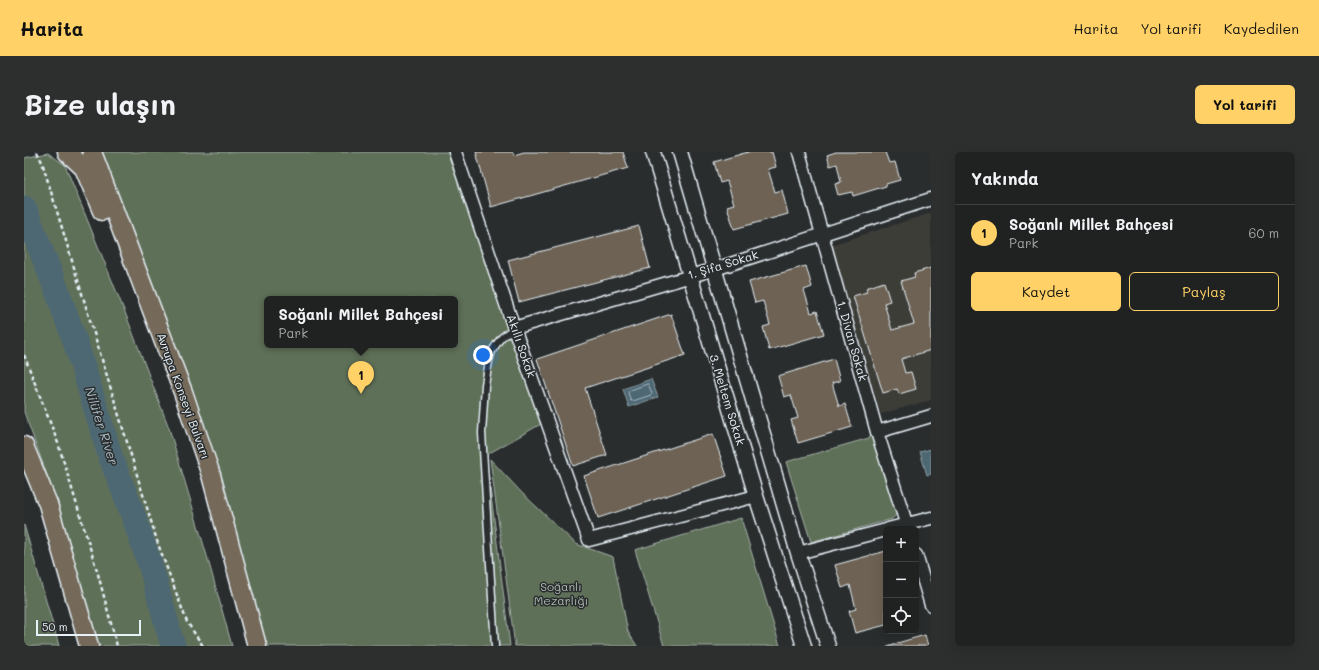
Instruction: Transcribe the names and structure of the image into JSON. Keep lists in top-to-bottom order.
{
  "streets": {
    "main road": ["Avrupa Konseyi Bulvarı"],
    "street": [
      "1. Şifa Sokak",
      "1. Divan Sokak",
      "Akıllı Sokak",
      "3. Meltem Sokak"
    ]
  },
  "crossings": [
    ["1. Şifa Sokak", "1. Divan Sokak"],
    ["1. Şifa Sokak", "Akıllı Sokak"],
    ["1. Şifa Sokak", "3. Meltem Sokak"],
    ["Akıllı Sokak", "3. Meltem Sokak"]
  ],
  "water": ["Nilüfer River"],
  "parks": ["Soğanlı Mezarlığı"],
  "scale_bar": "50 m",
  "page": {
    "header": "Harita",
    "nav": ["Harita", "Yol tarifi", "Kaydedilen"],
    "buttons": [
      "Yol tarifi",
      ["Kaydet", "Paylaş"]
    ],
    "title": "Bize ulaşın",
    "heading": "Yakında",
    "list": [
      {
        "mark": "1",
        "name": "Soğanlı Millet Bahçesi",
        "note": "Park",
        "value": "60 m"
      }
    ],
    "popup": ["Soğanlı Millet Bahçesi", "Park"],
    "pins": "1",
    "map_buttons": ["+", "−"],
    "scale": "50 m"
  }
}
